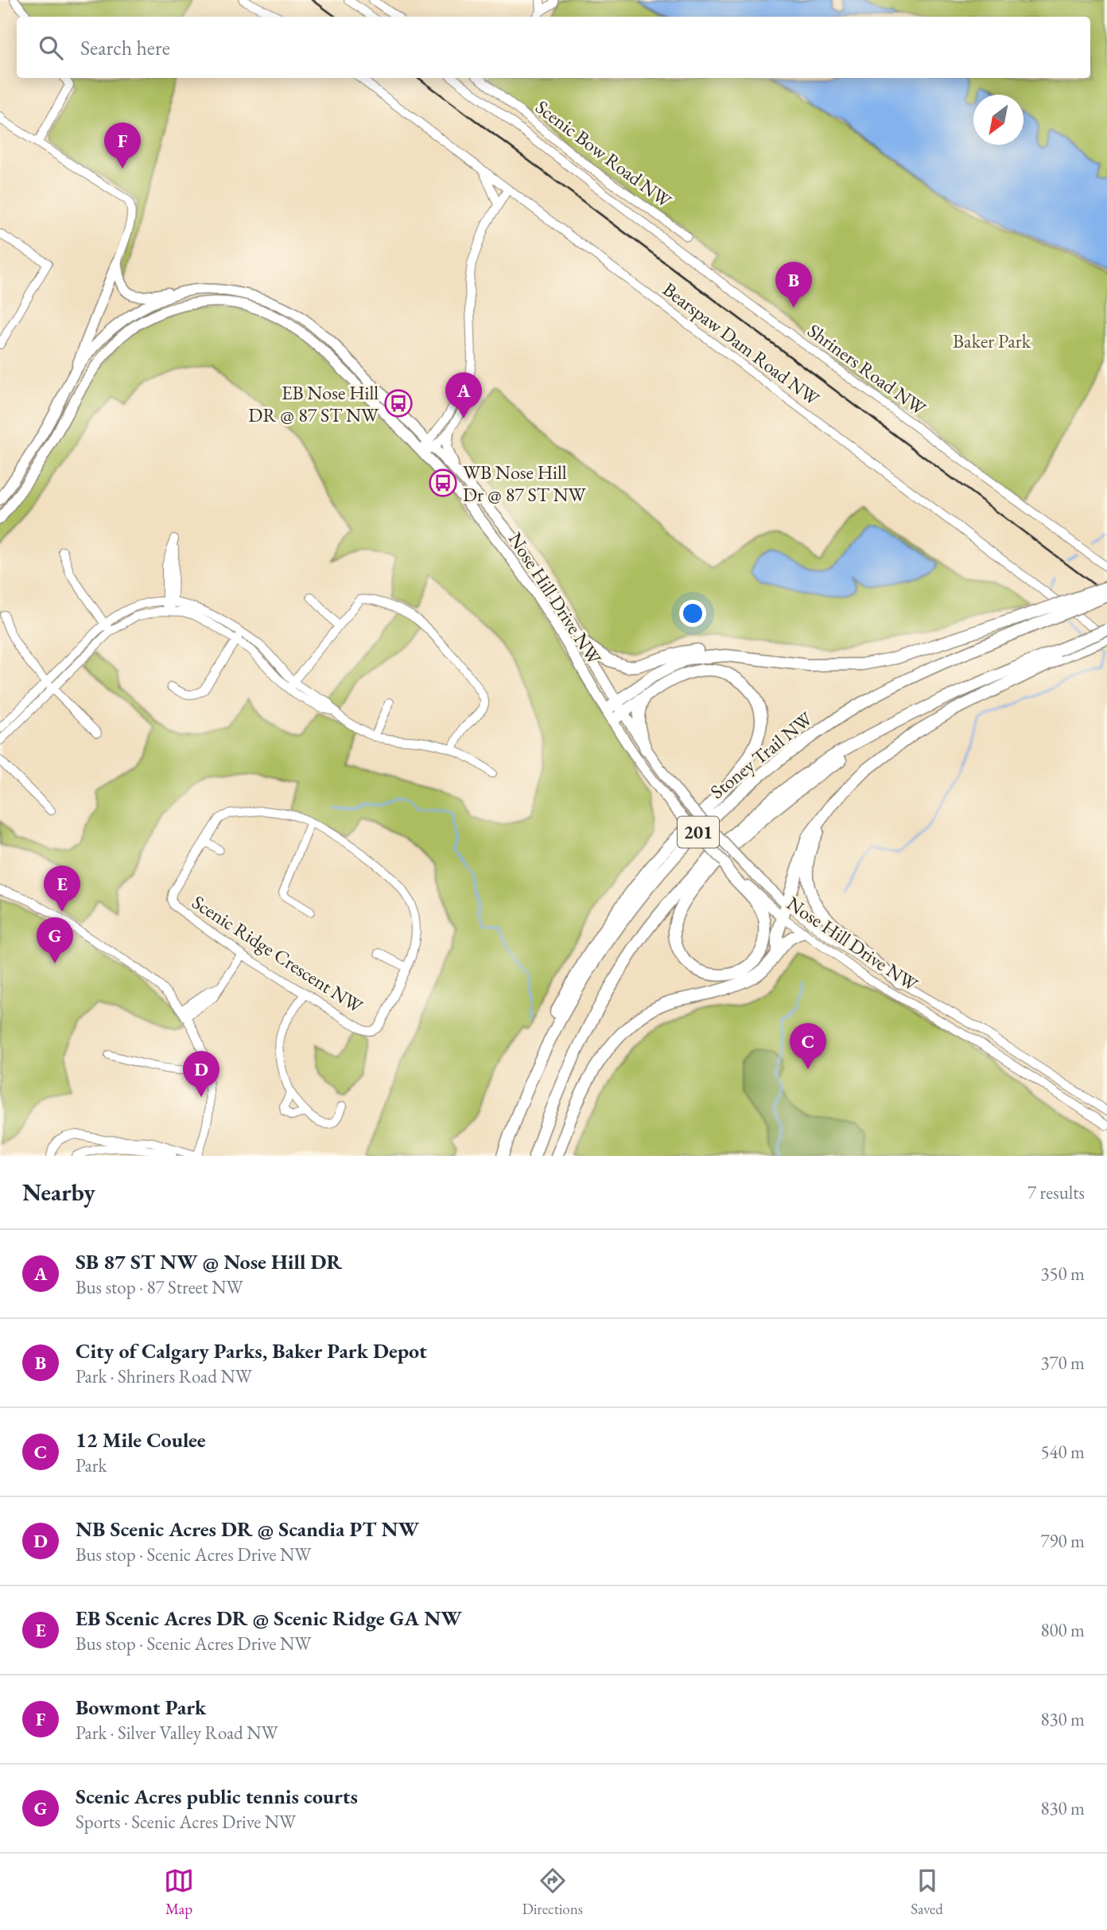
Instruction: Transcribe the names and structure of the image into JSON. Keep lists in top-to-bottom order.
{
  "streets": {
    "highway": ["Stoney Trail NW", "201"],
    "main road": ["Nose Hill Drive NW"],
    "street": [
      "Scenic Bow Road NW",
      "Bearspaw Dam Road NW",
      "Shriners Road NW",
      "Scenic Ridge Crescent NW"
    ]
  },
  "parks": ["Baker Park"],
  "places": {
    "bus stop": ["EB Nose Hill DR @ 87 ST NW", "WB Nose Hill Dr @ 87 ST NW"]
  },
  "north": "bottom left",
  "page": {
    "search": "Search here",
    "pins": [
      "F",
      "B",
      "A",
      "E",
      "G",
      "C",
      "D"
    ],
    "heading": ["Nearby", "7 results"],
    "list": [
      {
        "mark": "A",
        "name": "SB 87 ST NW @ Nose Hill DR",
        "note": "Bus stop · 87 Street NW",
        "value": "350 m"
      },
      {
        "mark": "B",
        "name": "City of Calgary Parks, Baker Park Depot",
        "note": "Park · Shriners Road NW",
        "value": "370 m"
      },
      {
        "mark": "C",
        "name": "12 Mile Coulee",
        "note": "Park",
        "value": "540 m"
      },
      {
        "mark": "D",
        "name": "NB Scenic Acres DR @ Scandia PT NW",
        "note": "Bus stop · Scenic Acres Drive NW",
        "value": "790 m"
      },
      {
        "mark": "E",
        "name": "EB Scenic Acres DR @ Scenic Ridge GA NW",
        "note": "Bus stop · Scenic Acres Drive NW",
        "value": "800 m"
      },
      {
        "mark": "F",
        "name": "Bowmont Park",
        "note": "Park · Silver Valley Road NW",
        "value": "830 m"
      },
      {
        "mark": "G",
        "name": "Scenic Acres public tennis courts",
        "note": "Sports · Scenic Acres Drive NW",
        "value": "830 m"
      }
    ],
    "nav": ["Map", "Directions", "Saved"]
  }
}
